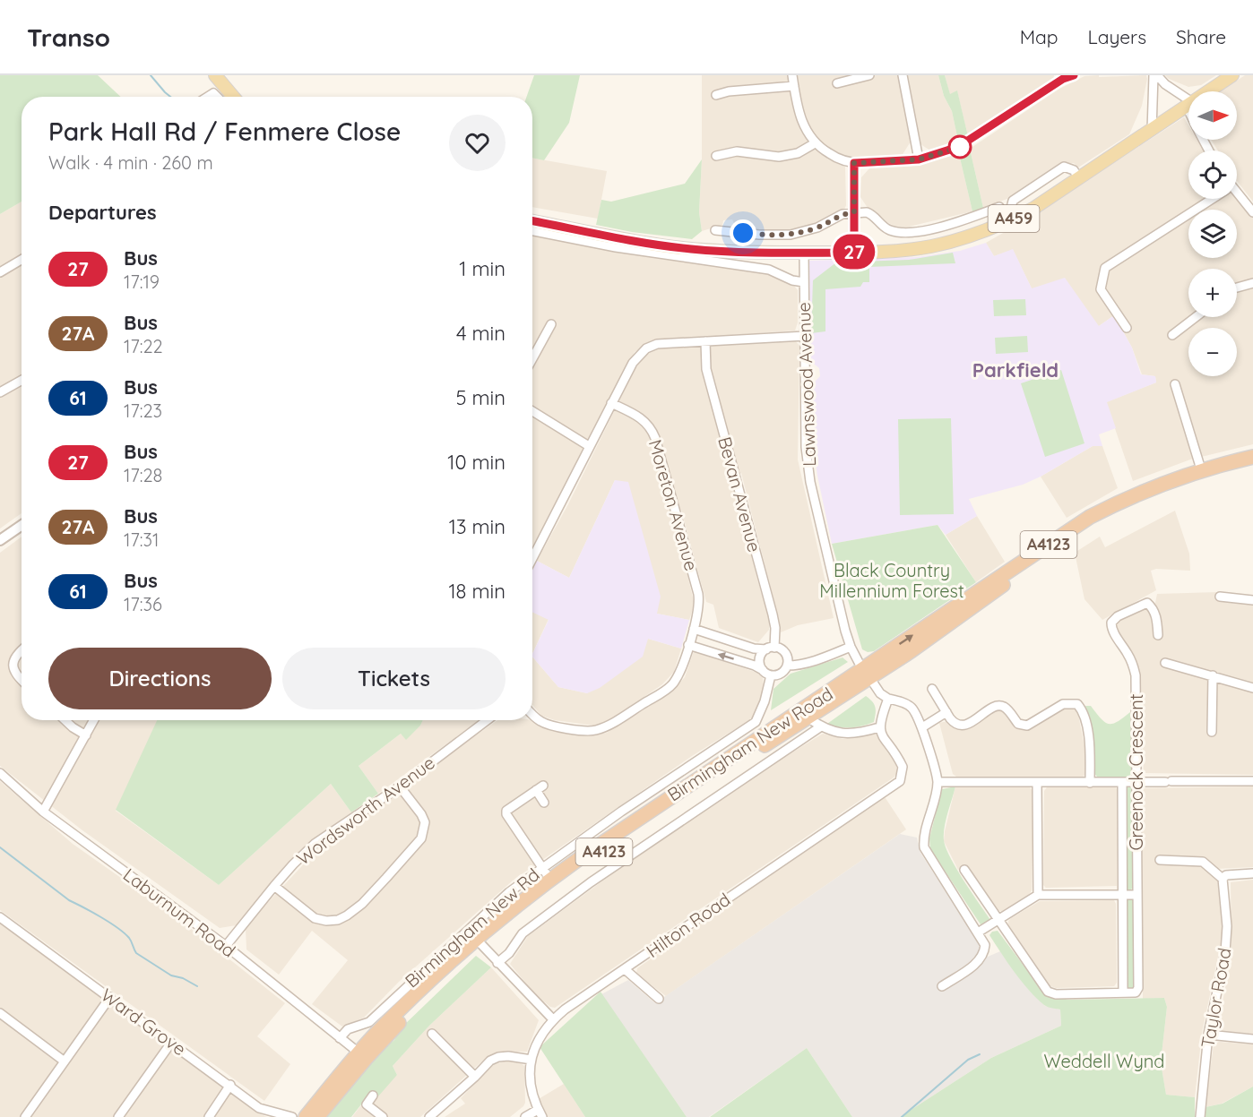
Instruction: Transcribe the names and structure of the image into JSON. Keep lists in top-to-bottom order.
{
  "streets": {
    "highway": ["A4123", "Birmingham New Road"],
    "main road": ["A459"],
    "street": [
      "Lawnswood Avenue",
      "Bevan Avenue",
      "Moreton Avenue",
      "Greenock Crescent",
      "Wordsworth Avenue",
      "Laburnum Road",
      "Hilton Road",
      "Birmingham New Rd",
      "Taylor Road",
      "Ward Grove"
    ]
  },
  "crossings": [
    ["A459", "Lawnswood Avenue"],
    ["Lawnswood Avenue", "Birmingham New Road"],
    ["Bevan Avenue", "Birmingham New Rd"],
    ["Birmingham New Road", "Laburnum Road"],
    ["Wordsworth Avenue", "Laburnum Road"],
    ["Laburnum Road", "Birmingham New Rd"]
  ],
  "districts": ["Parkfield"],
  "parks": ["Black Country Millennium Forest", "Weddell Wynd"],
  "lines": ["bus line 27"],
  "north": "right",
  "page": {
    "header": "Transo",
    "nav": ["Map", "Layers", "Share"],
    "on_map": "27",
    "map_buttons": ["+", "−"],
    "heading": [
      ["Park Hall Rd / Fenmere Close", "Walk · 4 min · 260 m"],
      "Departures"
    ],
    "list": [
      {
        "mark": "27",
        "name": "Bus",
        "note": "17:19",
        "value": "1 min"
      },
      {
        "mark": "27A",
        "name": "Bus",
        "note": "17:22",
        "value": "4 min"
      },
      {
        "mark": "61",
        "name": "Bus",
        "note": "17:23",
        "value": "5 min"
      },
      {
        "mark": "27",
        "name": "Bus",
        "note": "17:28",
        "value": "10 min"
      },
      {
        "mark": "27A",
        "name": "Bus",
        "note": "17:31",
        "value": "13 min"
      },
      {
        "mark": "61",
        "name": "Bus",
        "note": "17:36",
        "value": "18 min"
      }
    ],
    "buttons": ["Directions", "Tickets"]
  }
}
